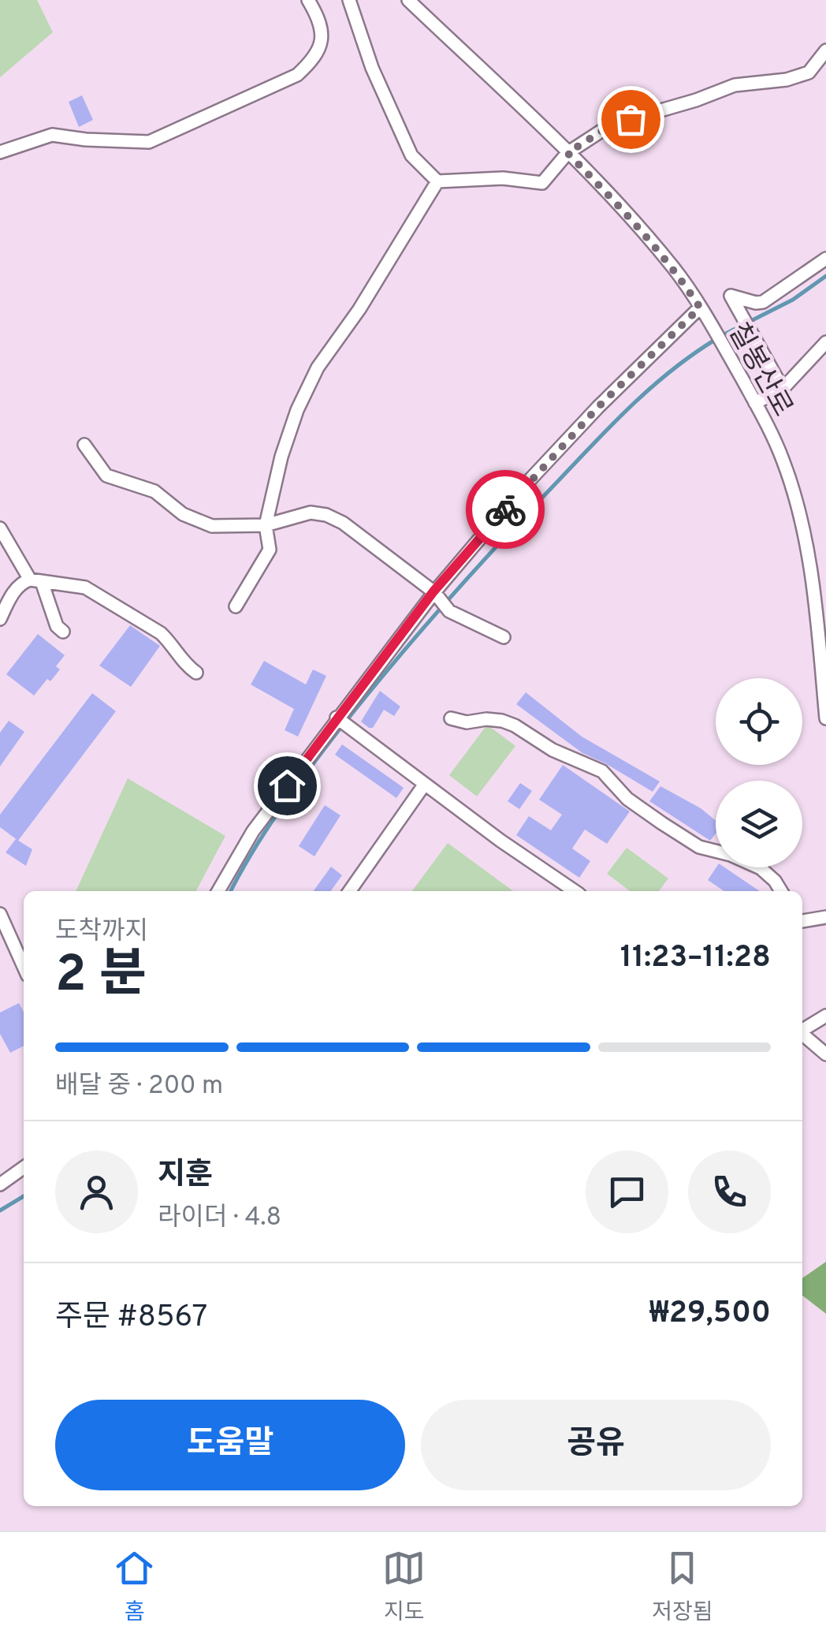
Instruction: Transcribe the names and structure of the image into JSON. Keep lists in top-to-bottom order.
{
  "streets": {
    "street": ["칠봉산로"]
  },
  "page": {
    "heading": ["2 분", "도착까지", "11:23–11:28"],
    "panel": [
      "지훈",
      "라이더 · 4.8",
      "주문 #8567",
      "₩29,500"
    ],
    "bar": "배달 중 · 200 m",
    "buttons": ["도움말", "공유"],
    "tabs": ["홈", "지도", "저장됨"]
  }
}
